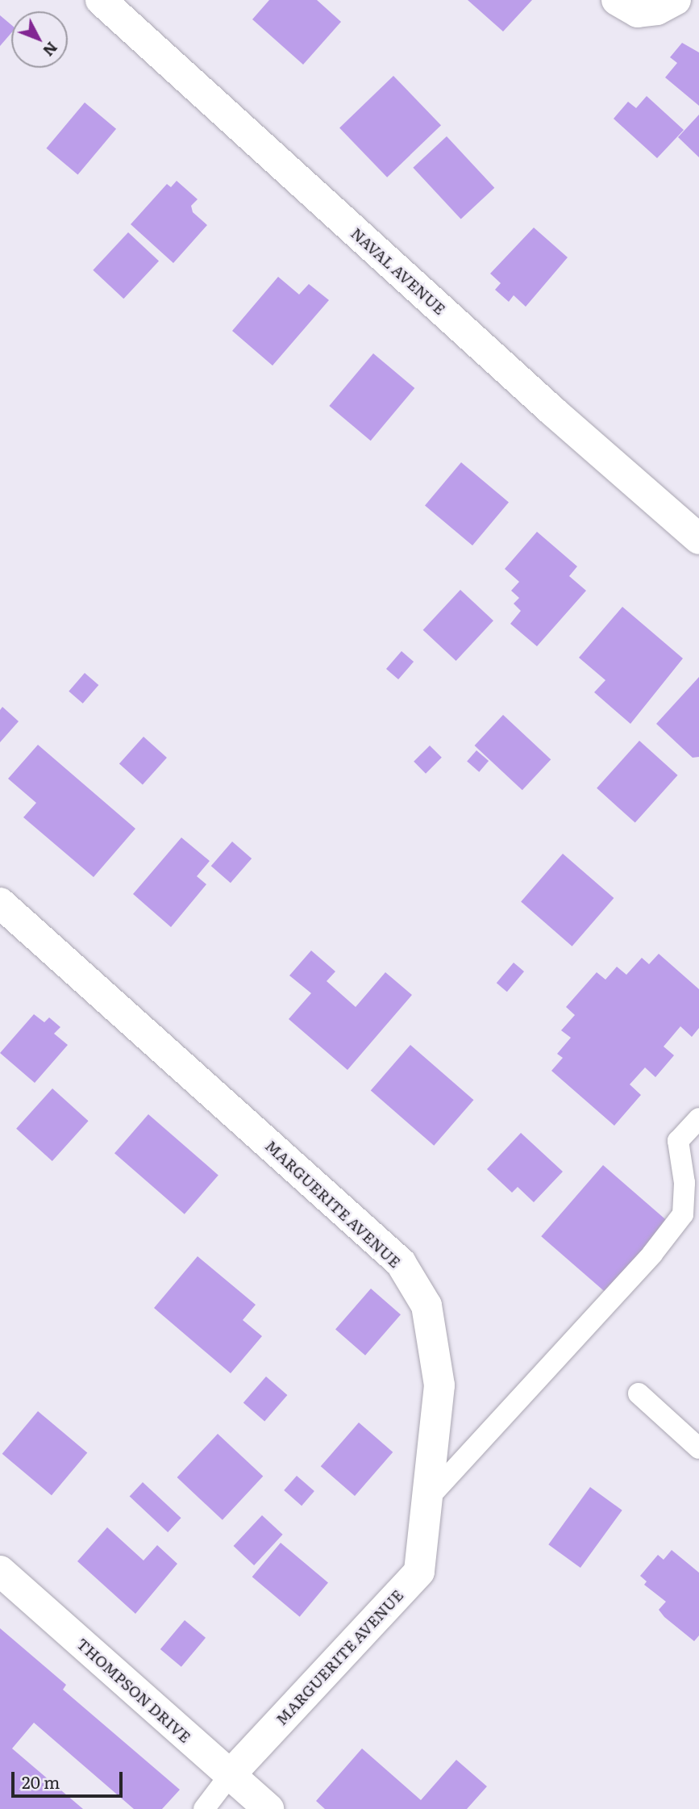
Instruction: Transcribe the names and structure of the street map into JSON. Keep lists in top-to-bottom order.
{
  "streets": {
    "street": ["NAVAL AVENUE", "MARGUERITE AVENUE", "THOMPSON DRIVE"]
  },
  "crossings": [
    ["MARGUERITE AVENUE", "THOMPSON DRIVE"]
  ],
  "scale_bar": "20 m",
  "north": "bottom right"
}
